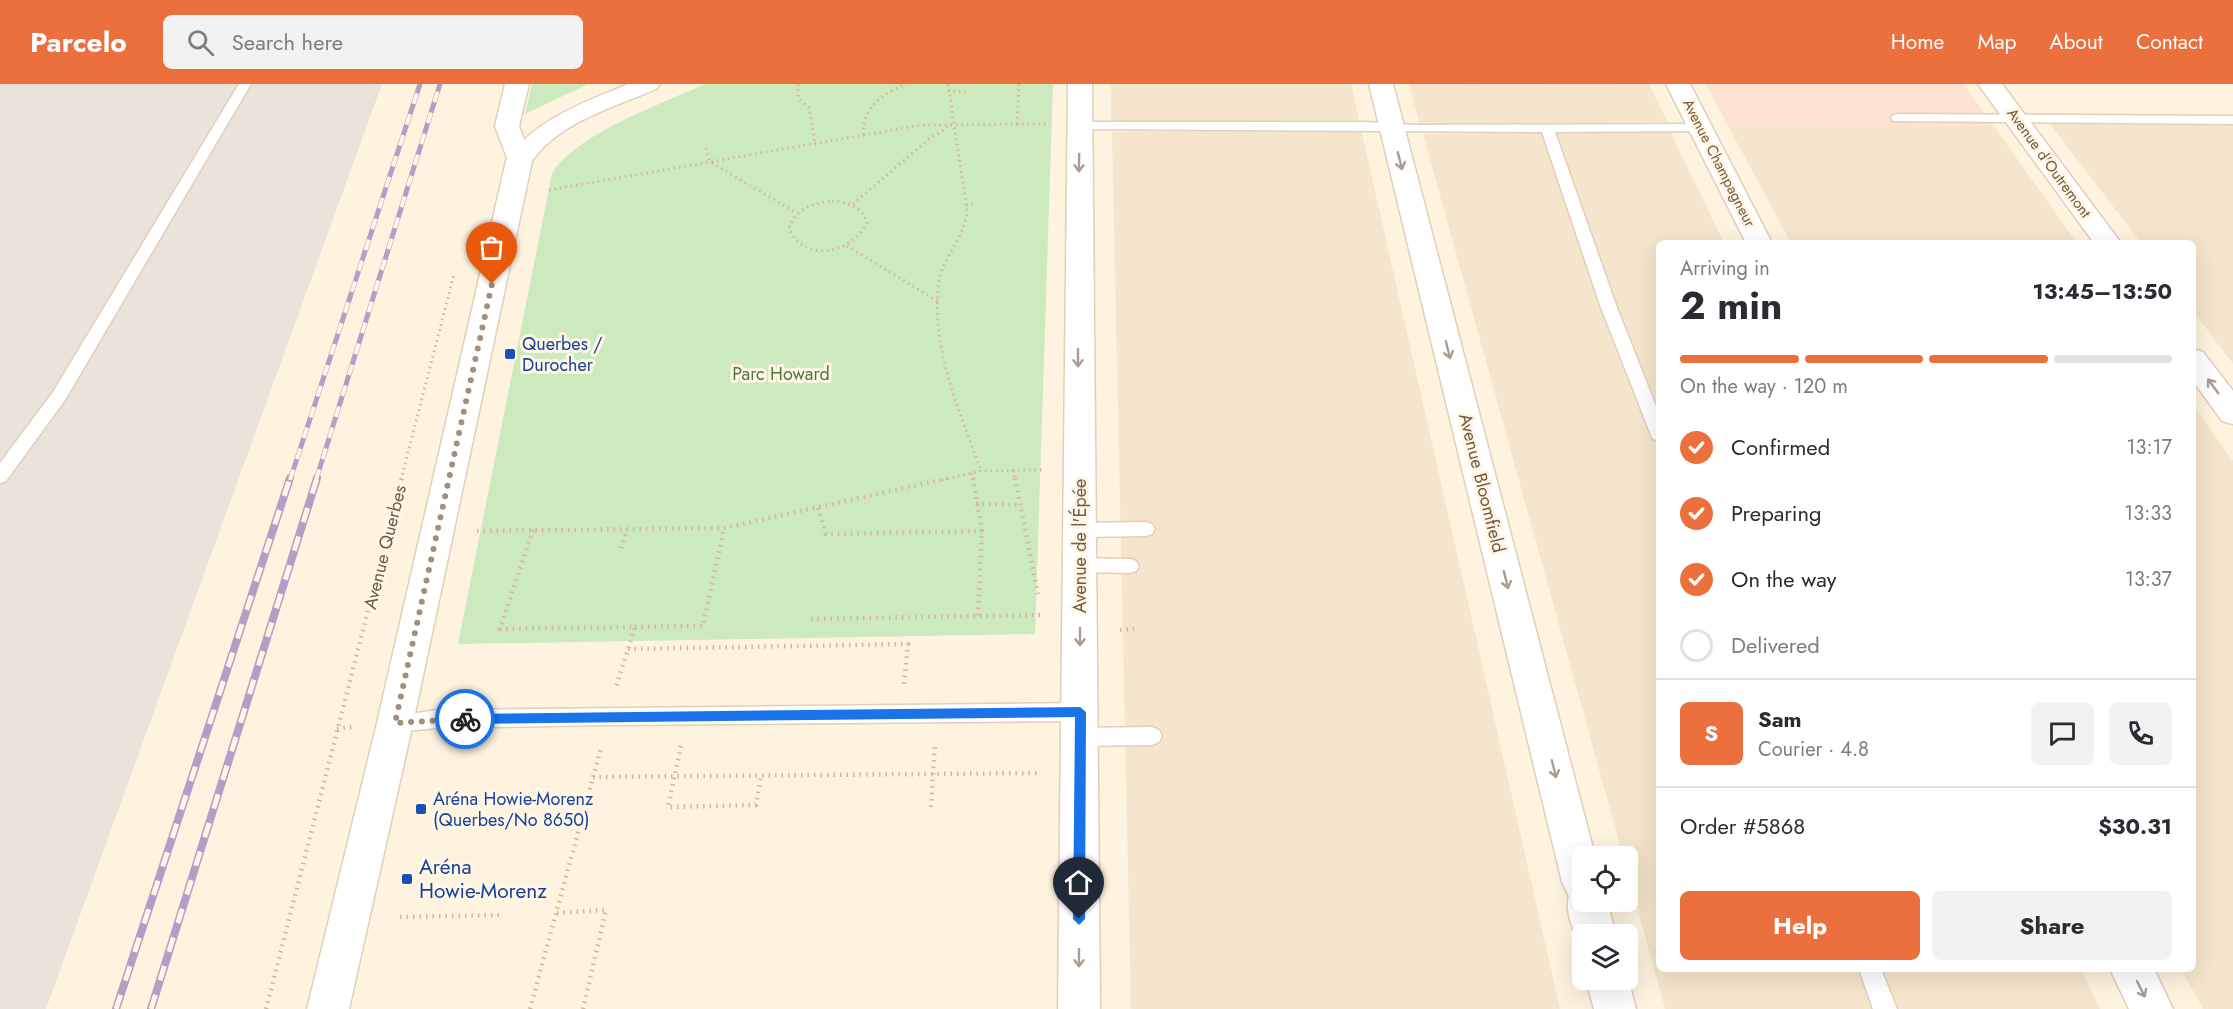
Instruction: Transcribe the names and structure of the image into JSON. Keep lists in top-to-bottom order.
{
  "streets": {
    "street": [
      "Avenue Champagneur",
      "Avenue d'Outremont",
      "Avenue Bloomfield",
      "Avenue de l'Épée"
    ],
    "path": ["Avenue Querbes"]
  },
  "one_way": ["Avenue Bloomfield", "Avenue de l'Épée"],
  "parks": ["Parc Howard"],
  "places": {
    "transit": ["Querbes / Durocher", "Aréna Howie-Morenz (Querbes/No 8650)", "Aréna Howie-Morenz"]
  },
  "page": {
    "header": "Parcelo",
    "search": "Search here",
    "nav": [
      "Home",
      "Map",
      "About",
      "Contact"
    ],
    "heading": ["2 min", "Arriving in", "13:45–13:50"],
    "panel": [
      "Sam",
      "Courier · 4.8",
      "Order #5868",
      "$30.31"
    ],
    "bar": "On the way · 120 m",
    "list": [
      ["Confirmed", "13:17"],
      ["Preparing", "13:33"],
      ["On the way", "13:37"],
      "Delivered"
    ],
    "round": "S",
    "buttons": ["Help", "Share"]
  }
}
